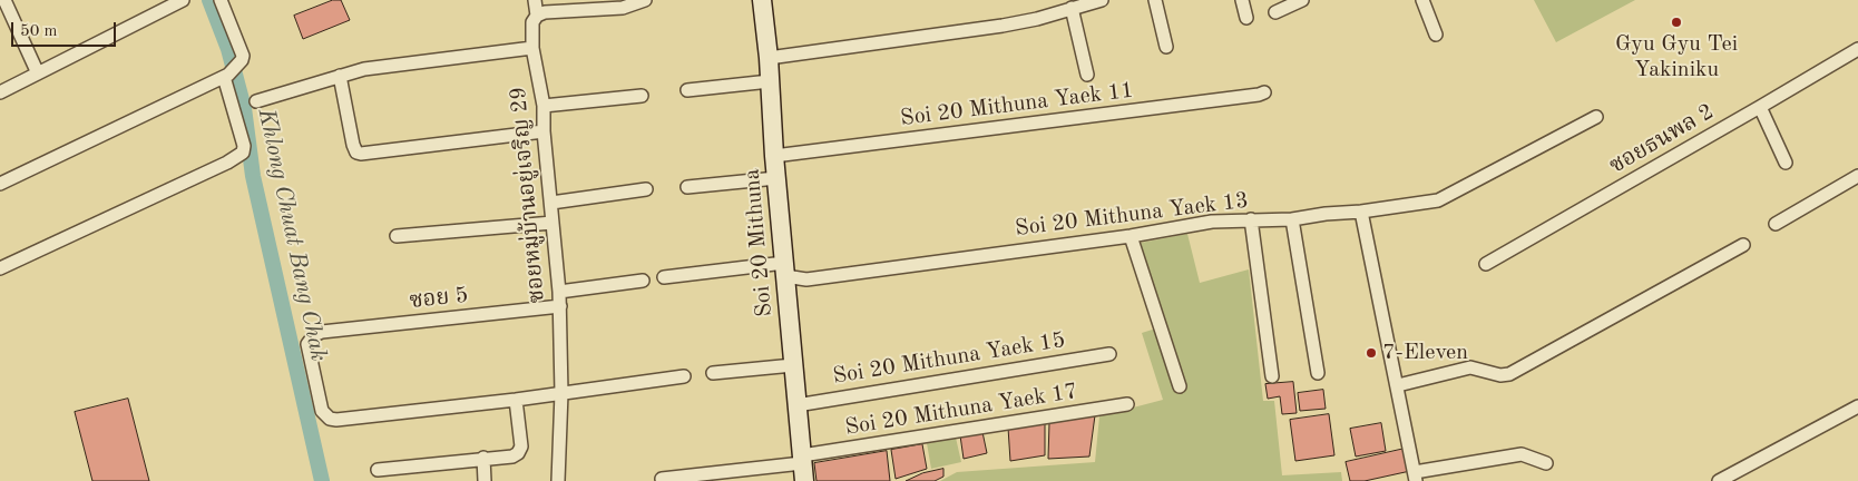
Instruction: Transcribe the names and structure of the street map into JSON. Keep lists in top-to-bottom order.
{
  "streets": {
    "street": [
      "Soi 20 Mithuna Yaek 11",
      "ซอยธนพล 2",
      "ซอยหมู่บ้านอยู่เจริญ 29",
      "Soi 20 Mithuna Yaek 13",
      "Soi 20 Mithuna",
      "ซอย 5",
      "Soi 20 Mithuna Yaek 15",
      "Soi 20 Mithuna Yaek 17"
    ]
  },
  "crossings": [
    ["Soi 20 Mithuna Yaek 11", "Soi 20 Mithuna"],
    ["ซอยหมู่บ้านอยู่เจริญ 29", "ซอย 5"],
    ["Soi 20 Mithuna Yaek 13", "Soi 20 Mithuna"],
    ["Soi 20 Mithuna", "Soi 20 Mithuna Yaek 15"],
    ["Soi 20 Mithuna", "Soi 20 Mithuna Yaek 17"]
  ],
  "water": ["Khlong Chuat Bang Chak"],
  "places": ["Gyu Gyu Tei Yakiniku", "7-Eleven"],
  "scale_bar": "50 m"
}
